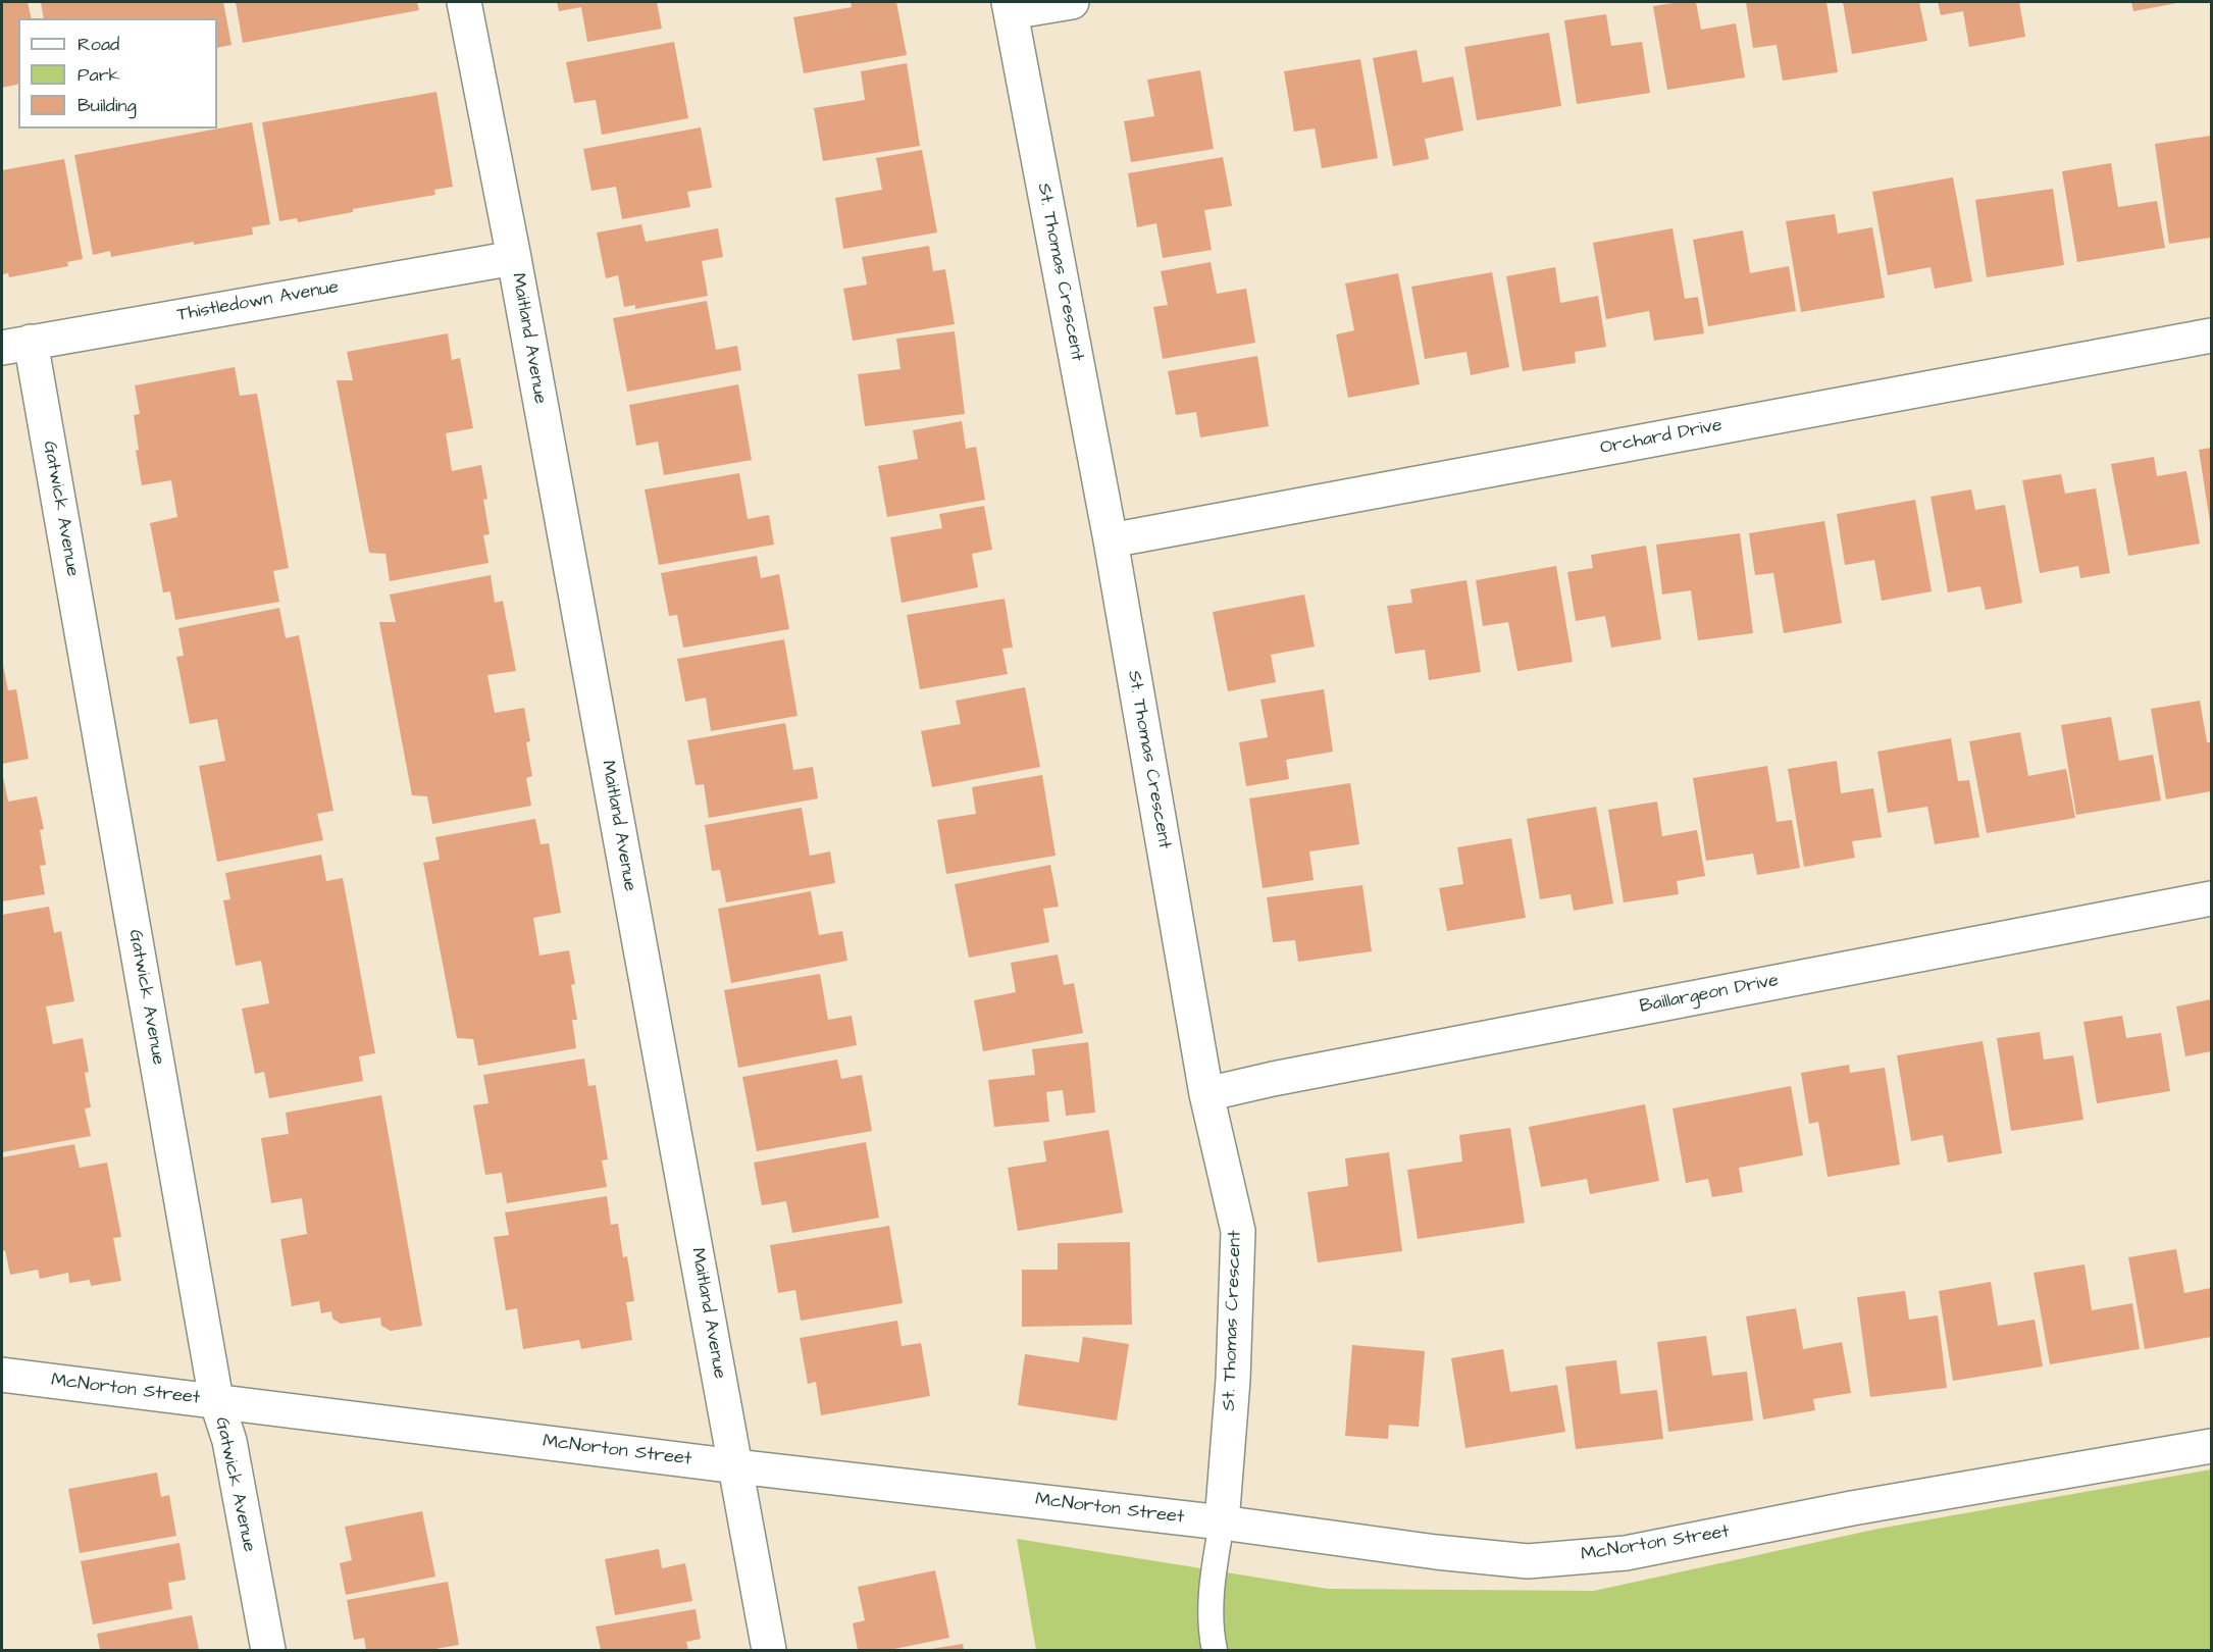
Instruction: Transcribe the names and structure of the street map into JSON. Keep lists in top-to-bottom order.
{
  "streets": {
    "street": [
      "St. Thomas Crescent",
      "Thistledown Avenue",
      "Maitland Avenue",
      "Orchard Drive",
      "Gatwick Avenue",
      "Baillargeon Drive",
      "McNorton Street"
    ]
  },
  "crossings": [
    ["St. Thomas Crescent", "Orchard Drive"],
    ["St. Thomas Crescent", "Baillargeon Drive"],
    ["St. Thomas Crescent", "McNorton Street"],
    ["Thistledown Avenue", "Maitland Avenue"],
    ["Thistledown Avenue", "Gatwick Avenue"],
    ["Maitland Avenue", "McNorton Street"],
    ["Gatwick Avenue", "McNorton Street"]
  ],
  "legend": ["Road", "Park", "Building"]
}
